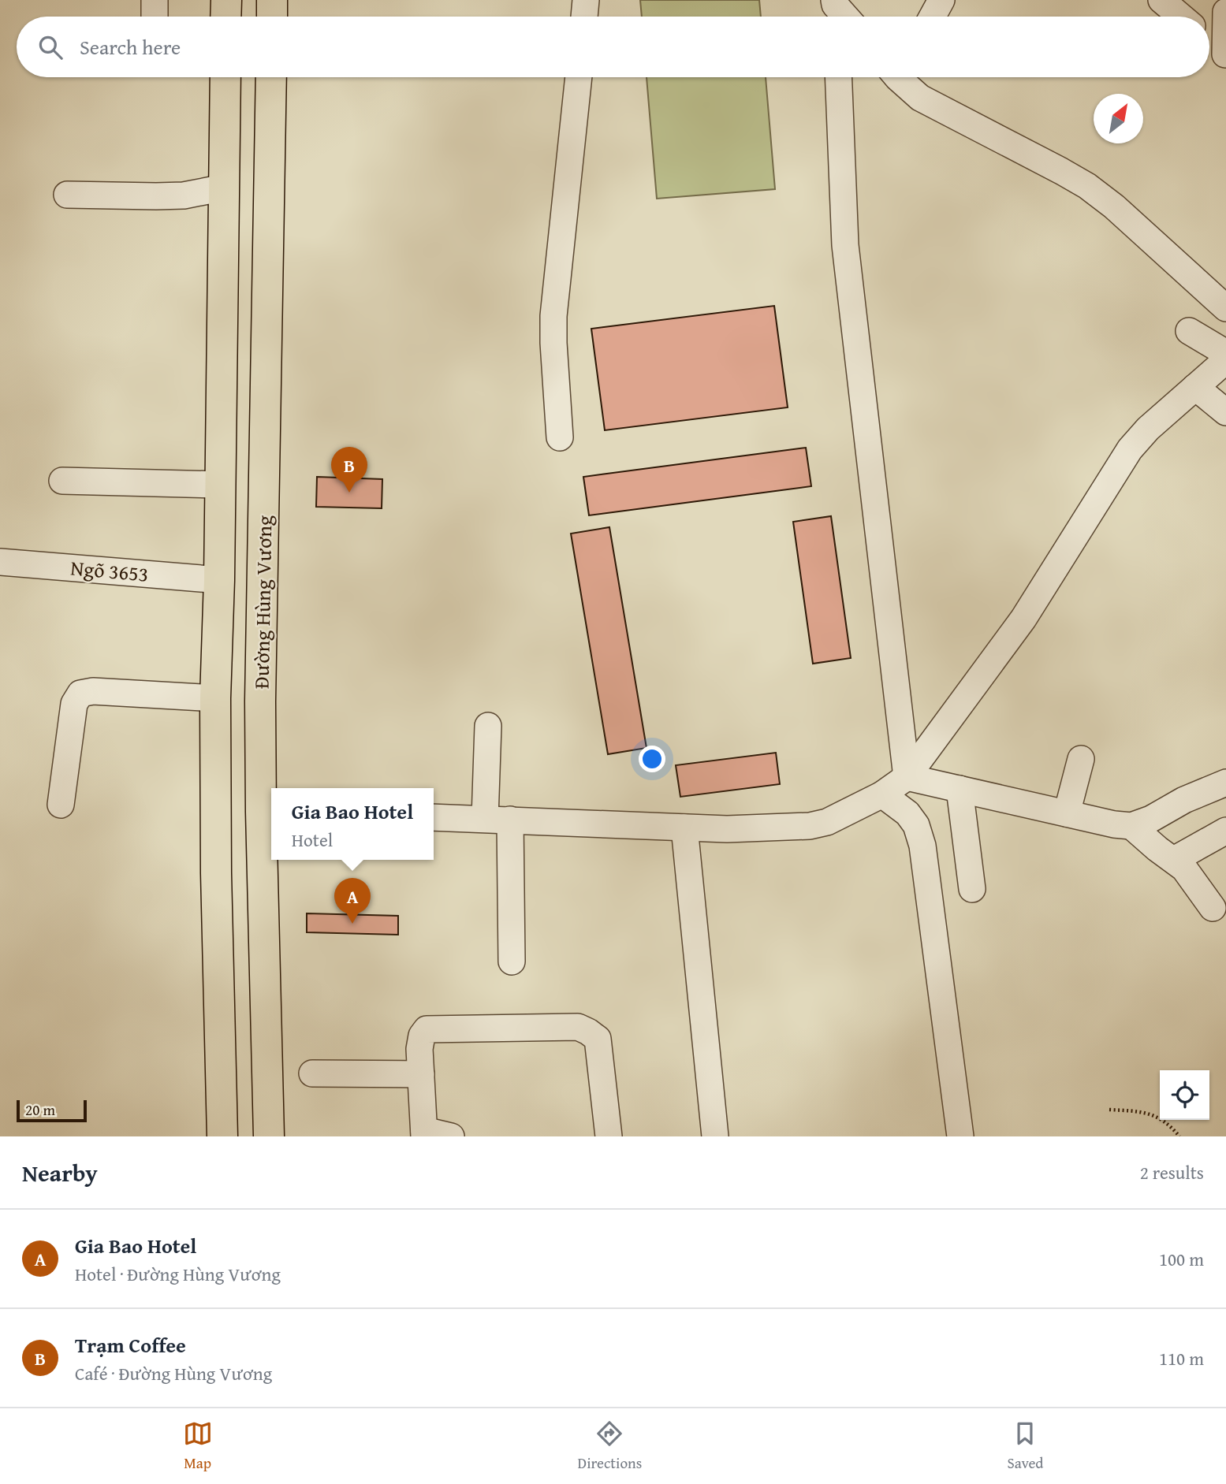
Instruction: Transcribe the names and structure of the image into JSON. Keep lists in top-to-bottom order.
{
  "streets": {
    "highway": ["Đường Hùng Vương"],
    "street": ["Ngõ 3653"]
  },
  "scale_bar": "20 m",
  "north": "top right",
  "page": {
    "search": "Search here",
    "pins": ["B", "A"],
    "popup": ["Gia Bao Hotel", "Hotel"],
    "scale": "20 m",
    "heading": ["Nearby", "2 results"],
    "list": [
      {
        "mark": "A",
        "name": "Gia Bao Hotel",
        "note": "Hotel · Đường Hùng Vương",
        "value": "100 m"
      },
      {
        "mark": "B",
        "name": "Trạm Coffee",
        "note": "Café · Đường Hùng Vương",
        "value": "110 m"
      }
    ],
    "nav": ["Map", "Directions", "Saved"]
  }
}
